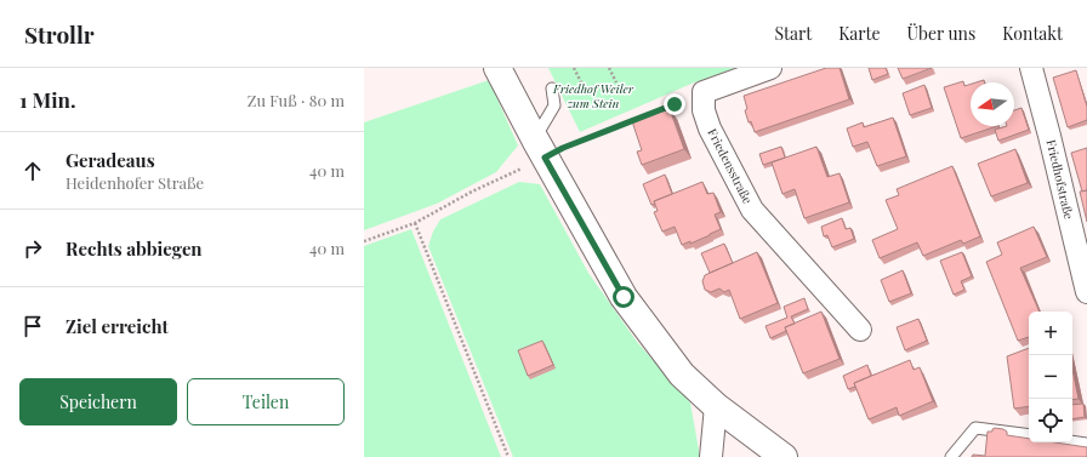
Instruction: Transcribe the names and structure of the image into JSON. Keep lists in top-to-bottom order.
{
  "streets": {
    "street": ["Friedensstraße", "Friedhofstraße"]
  },
  "parks": ["Friedhof Weiler zum Stein"],
  "north": "left",
  "page": {
    "header": "Strollr",
    "nav": [
      "Start",
      "Karte",
      "Über uns",
      "Kontakt"
    ],
    "heading": ["1 Min.", "Zu Fuß · 80 m"],
    "list": [
      ["Geradeaus", "Heidenhofer Straße", "40 m"],
      ["Rechts abbiegen", "40 m"],
      "Ziel erreicht"
    ],
    "map_buttons": ["+", "−"],
    "buttons": ["Speichern", "Teilen"]
  }
}
